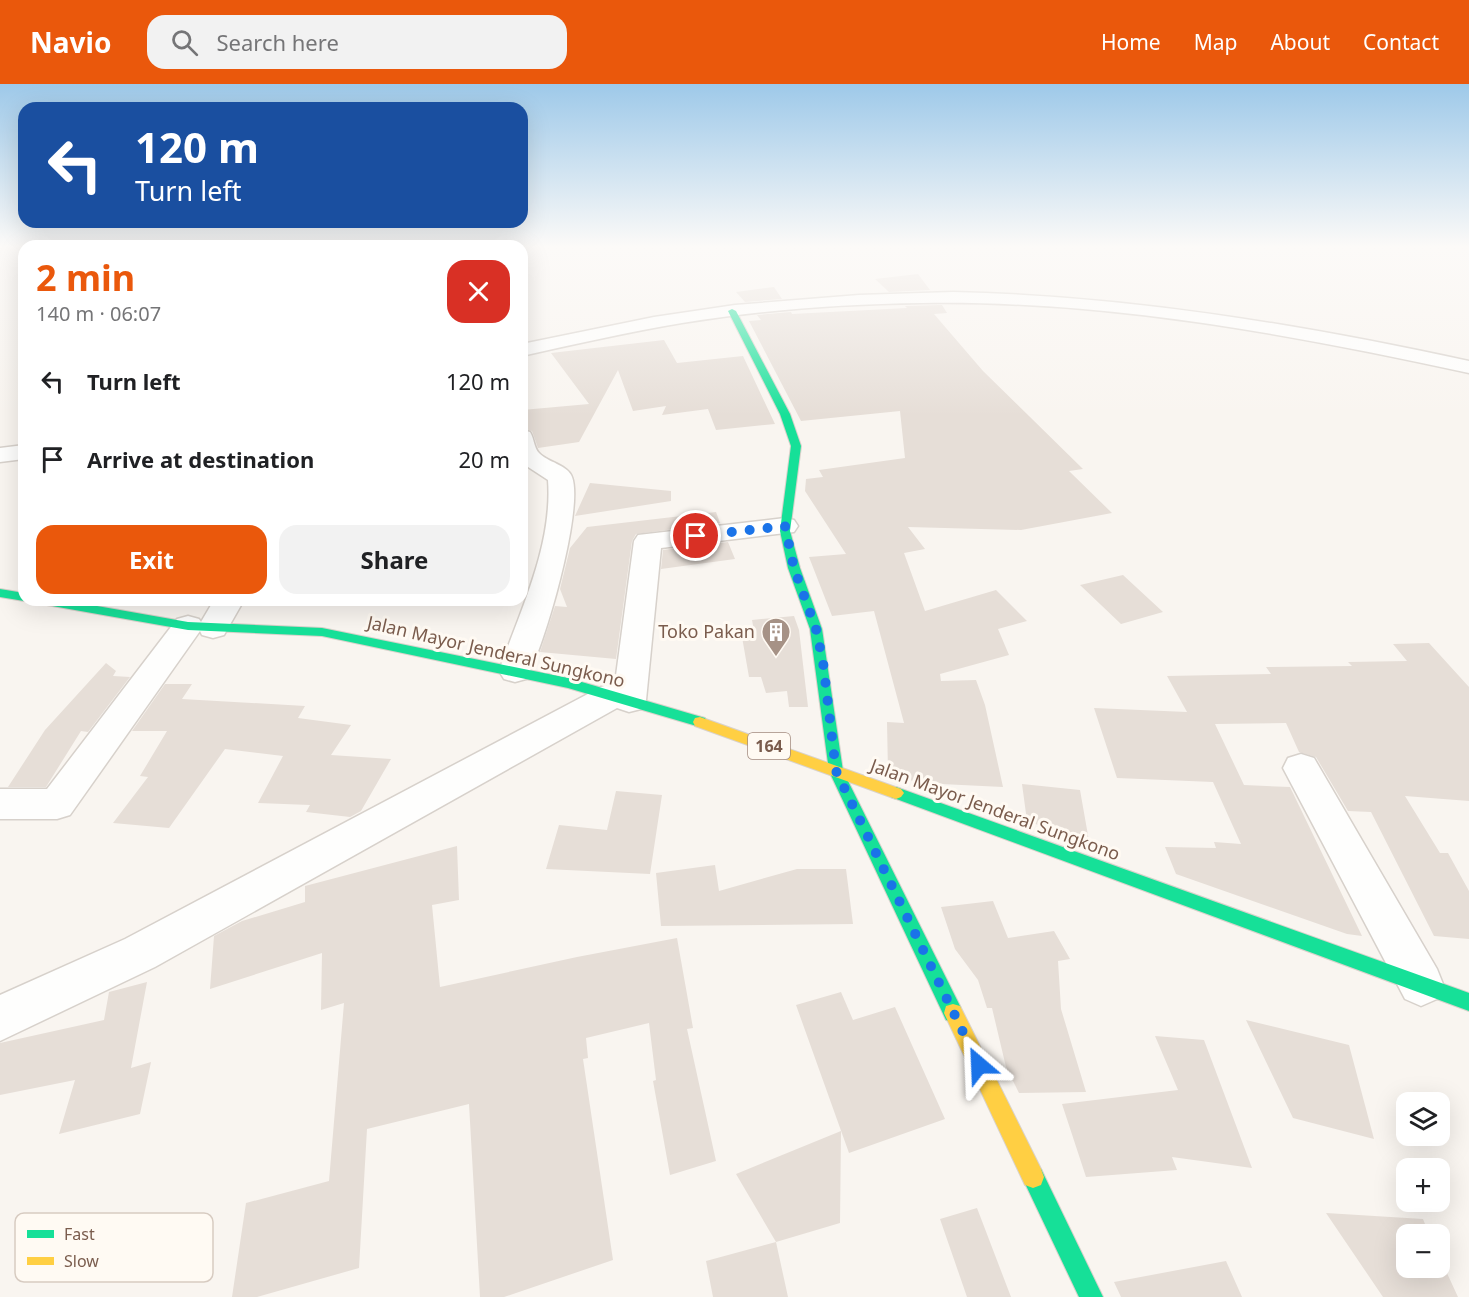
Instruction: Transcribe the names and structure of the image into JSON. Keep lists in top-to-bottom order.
{
  "streets": {
    "street": ["Jalan Mayor Jenderal Sungkono", "164"]
  },
  "places": {
    "building": ["Toko Pakan"]
  },
  "legend": ["Fast", "Slow"],
  "page": {
    "header": "Navio",
    "search": "Search here",
    "nav": [
      "Home",
      "Map",
      "About",
      "Contact"
    ],
    "turn": ["120 m", "Turn left"],
    "heading": ["2 min", "140 m · 06:07"],
    "list": [
      {
        "name": "Turn left",
        "value": "120 m"
      },
      {
        "name": "Arrive at destination",
        "value": "20 m"
      }
    ],
    "buttons": ["Exit", "Share"],
    "map_buttons": ["+", "−"]
  }
}
